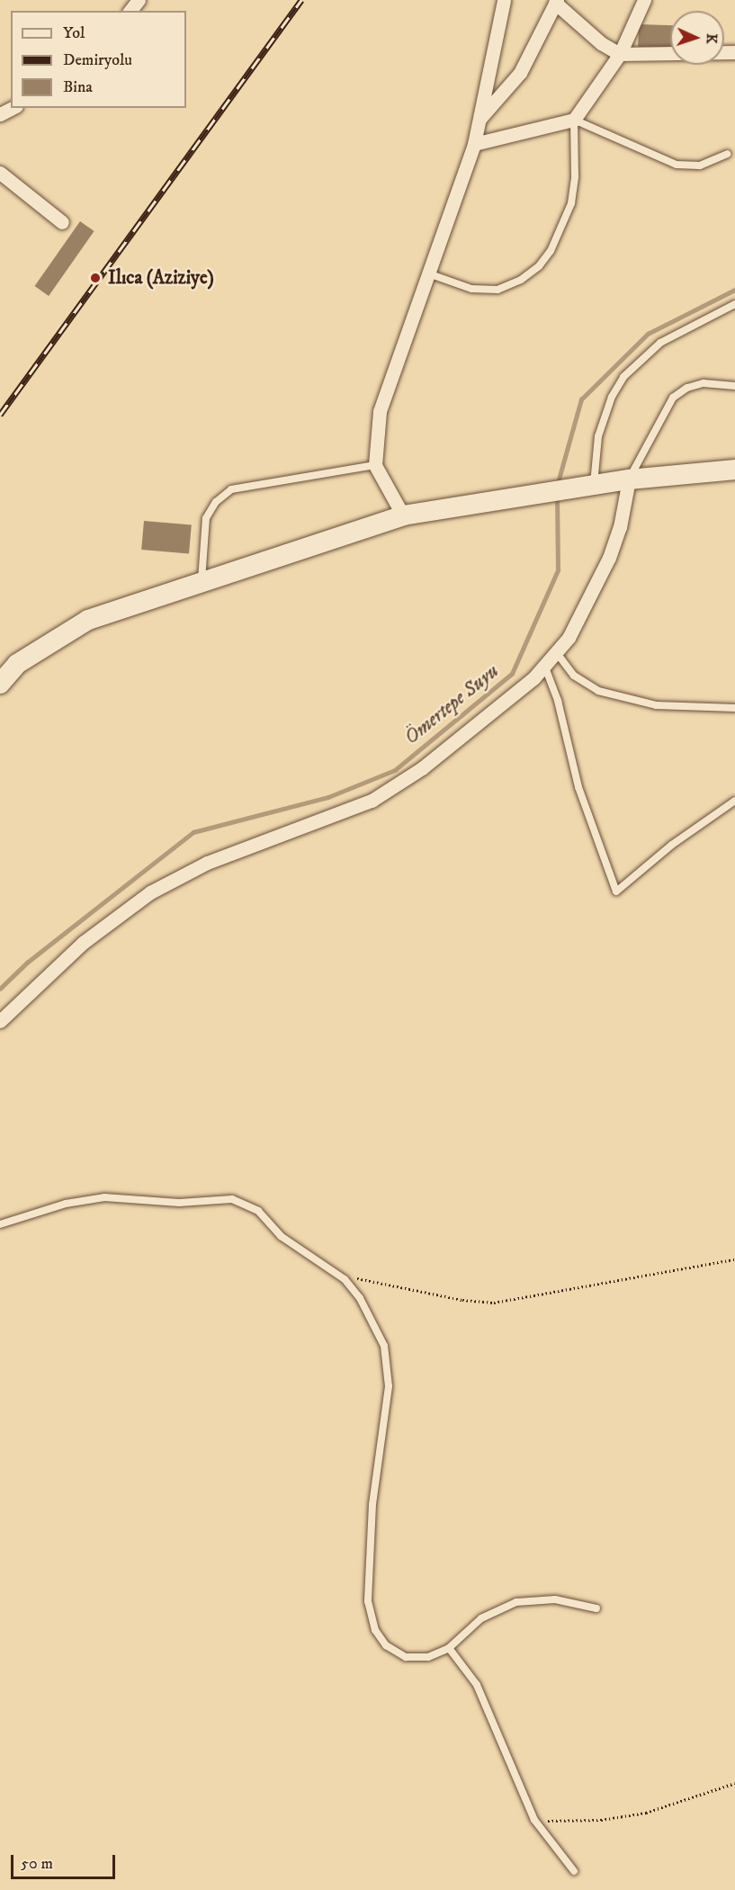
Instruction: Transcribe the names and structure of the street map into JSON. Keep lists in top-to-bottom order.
{
  "water": ["Ömertepe Suyu"],
  "places": ["Ilıca (Aziziye)"],
  "legend": ["Yol", "Demiryolu", "Bina"],
  "scale_bar": "50 m",
  "north": "right"
}
